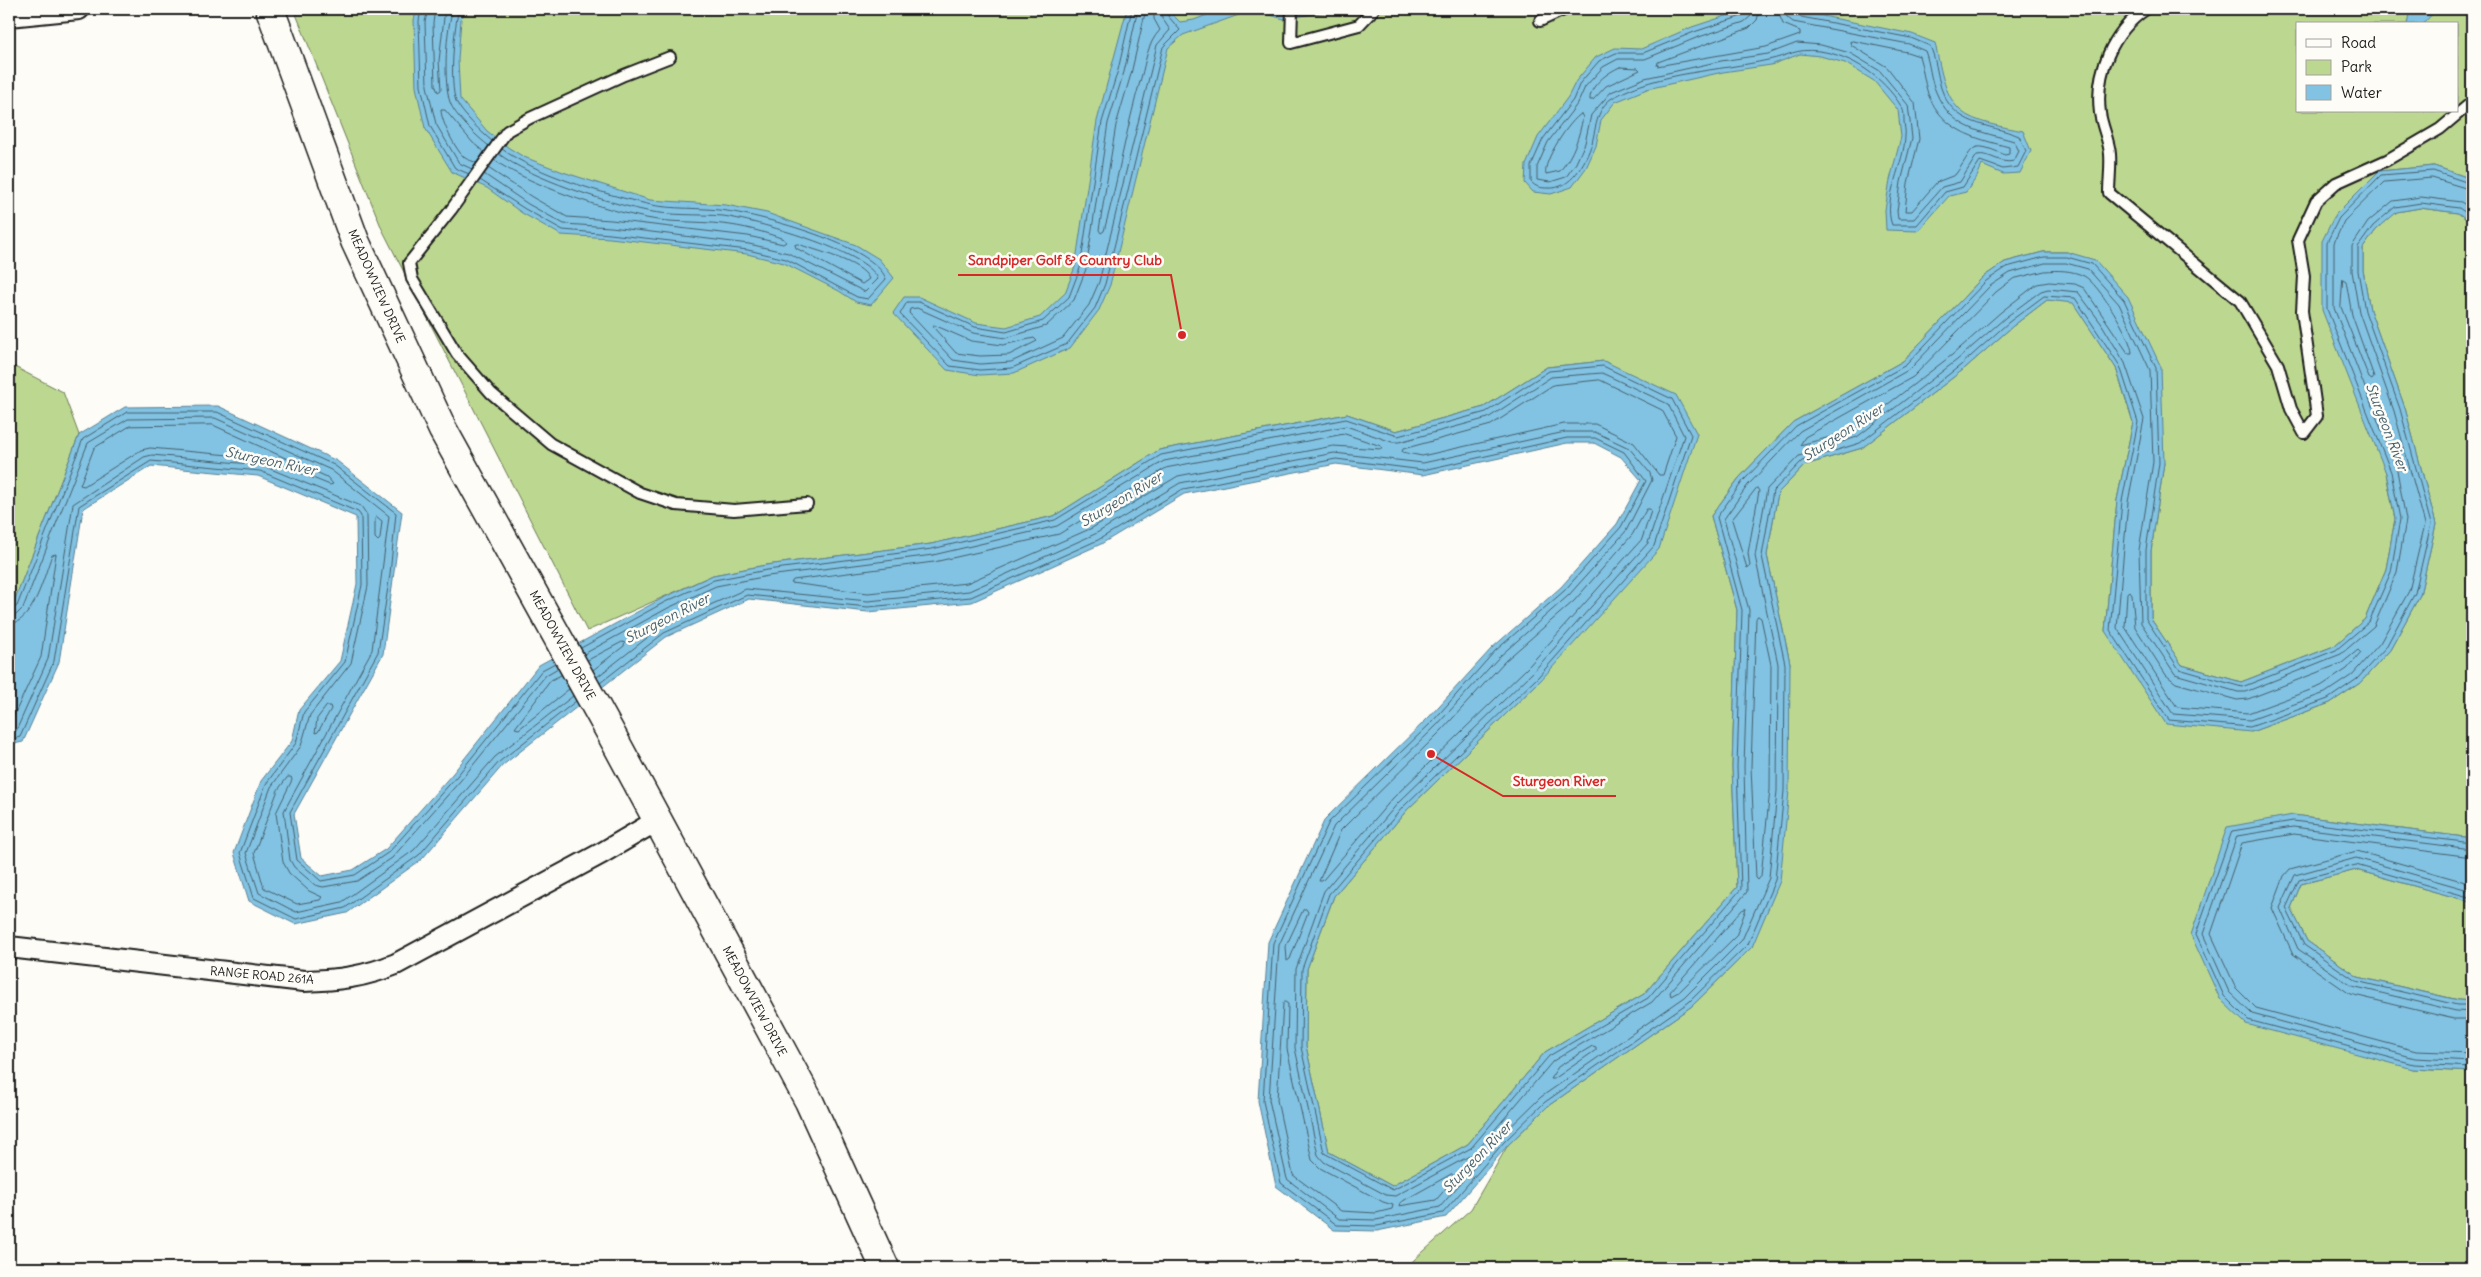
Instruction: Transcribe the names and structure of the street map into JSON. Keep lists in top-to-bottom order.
{
  "streets": {
    "street": ["MEADOWVIEW DRIVE", "RANGE ROAD 261A"]
  },
  "crossings": [
    ["MEADOWVIEW DRIVE", "RANGE ROAD 261A"]
  ],
  "water": ["Sturgeon River"],
  "places": ["Sandpiper Golf & Country Club", "Sturgeon River"],
  "legend": ["Road", "Park", "Water"]
}
